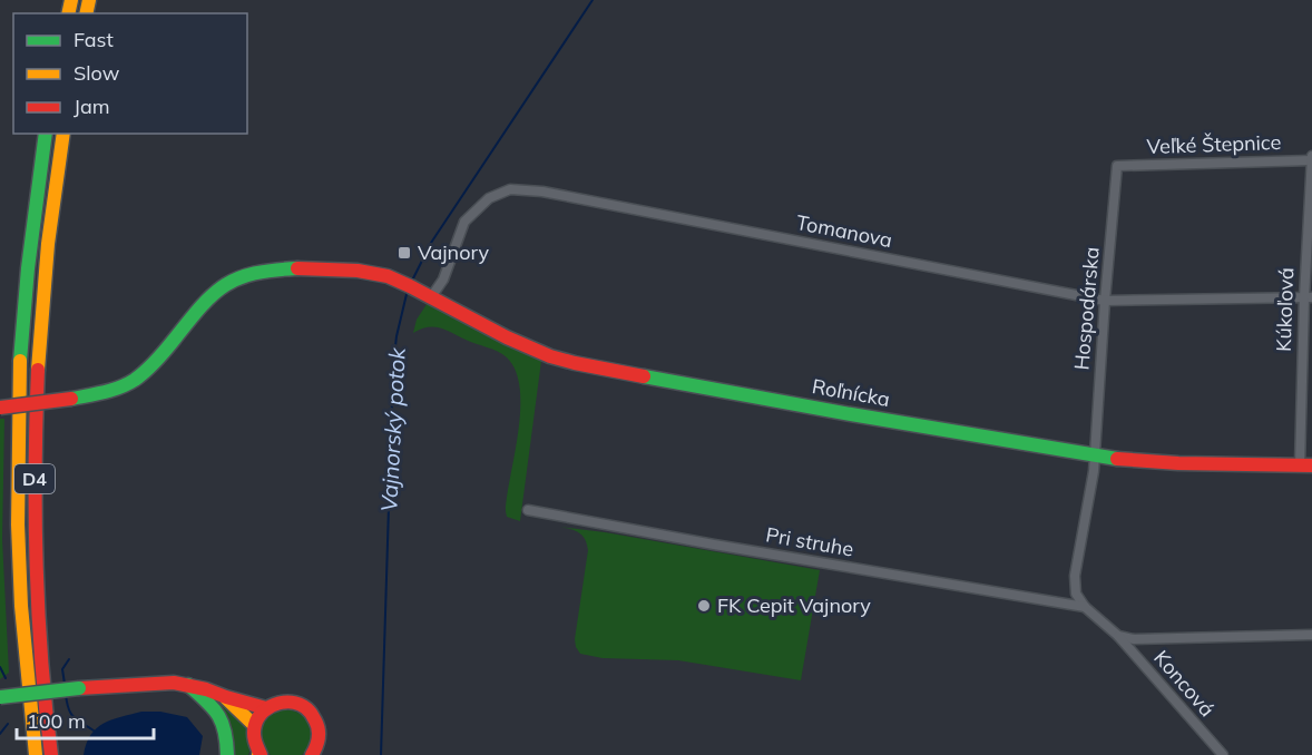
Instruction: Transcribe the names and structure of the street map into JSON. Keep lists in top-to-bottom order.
{
  "streets": {
    "main road": ["Roľnícka", "D4"],
    "street": [
      "Veľké Štepnice",
      "Tomanova",
      "Hospodárska",
      "Kúkoľová",
      "Pri struhe",
      "Koncová"
    ]
  },
  "crossings": [
    ["Veľké Štepnice", "Hospodárska"],
    ["Veľké Štepnice", "Kúkoľová"],
    ["Tomanova", "Hospodárska"],
    ["Tomanova", "Kúkoľová"],
    ["Tomanova", "Roľnícka"],
    ["Hospodárska", "Roľnícka"],
    ["Kúkoľová", "Roľnícka"],
    ["Pri struhe", "Koncová"]
  ],
  "water": ["Vajnorský potok"],
  "places": {
    "transit": ["Vajnory"],
    "other": ["FK Cepit Vajnory"]
  },
  "legend": ["Fast", "Slow", "Jam"],
  "scale_bar": "100 m"
}
